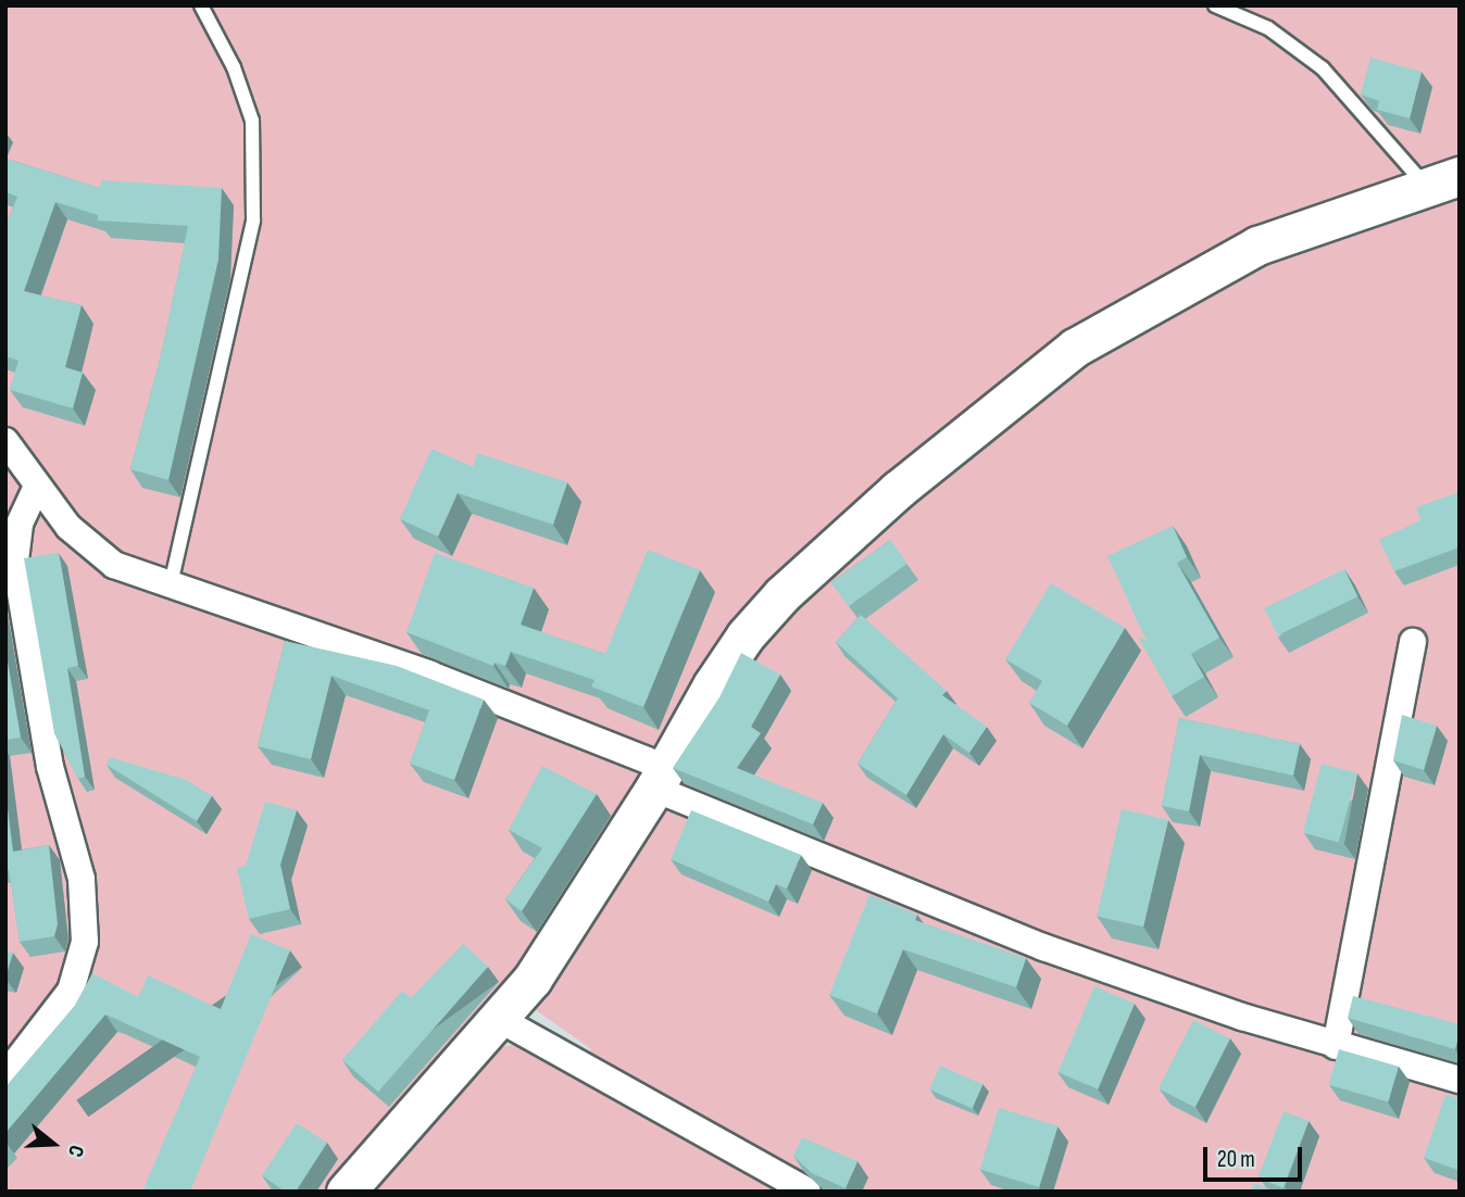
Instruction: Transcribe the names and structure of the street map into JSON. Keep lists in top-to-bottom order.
{
  "scale_bar": "20 m",
  "north": "right"
}
